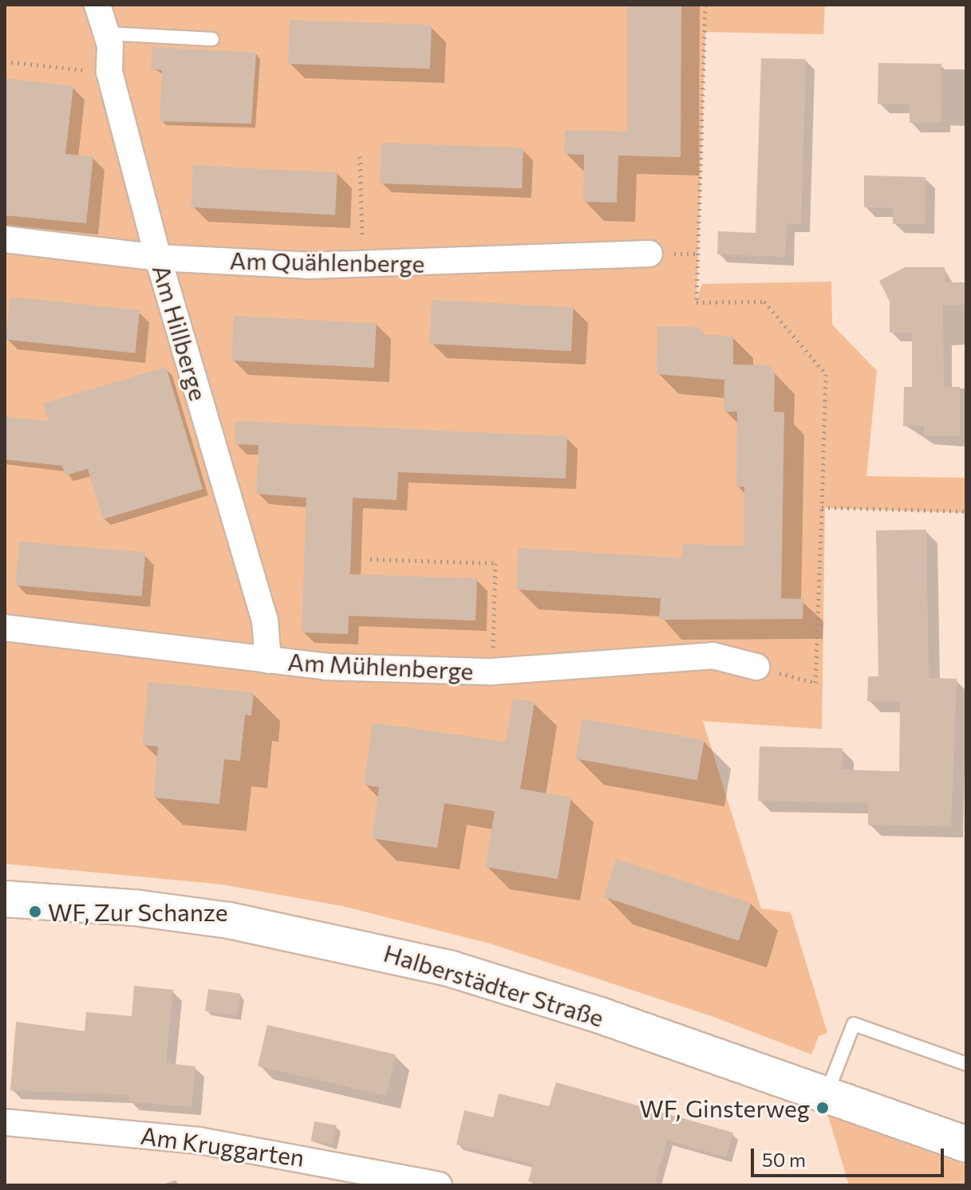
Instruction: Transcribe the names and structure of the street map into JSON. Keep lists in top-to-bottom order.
{
  "streets": {
    "main road": ["Halberstädter Straße"],
    "street": [
      "Am Quählenberge",
      "Am Hillberge",
      "Am Mühlenberge",
      "Am Kruggarten"
    ]
  },
  "crossings": [
    ["Am Quählenberge", "Am Hillberge"],
    ["Am Hillberge", "Am Mühlenberge"]
  ],
  "places": ["WF, Zur Schanze", "WF, Ginsterweg"],
  "scale_bar": "50 m"
}
